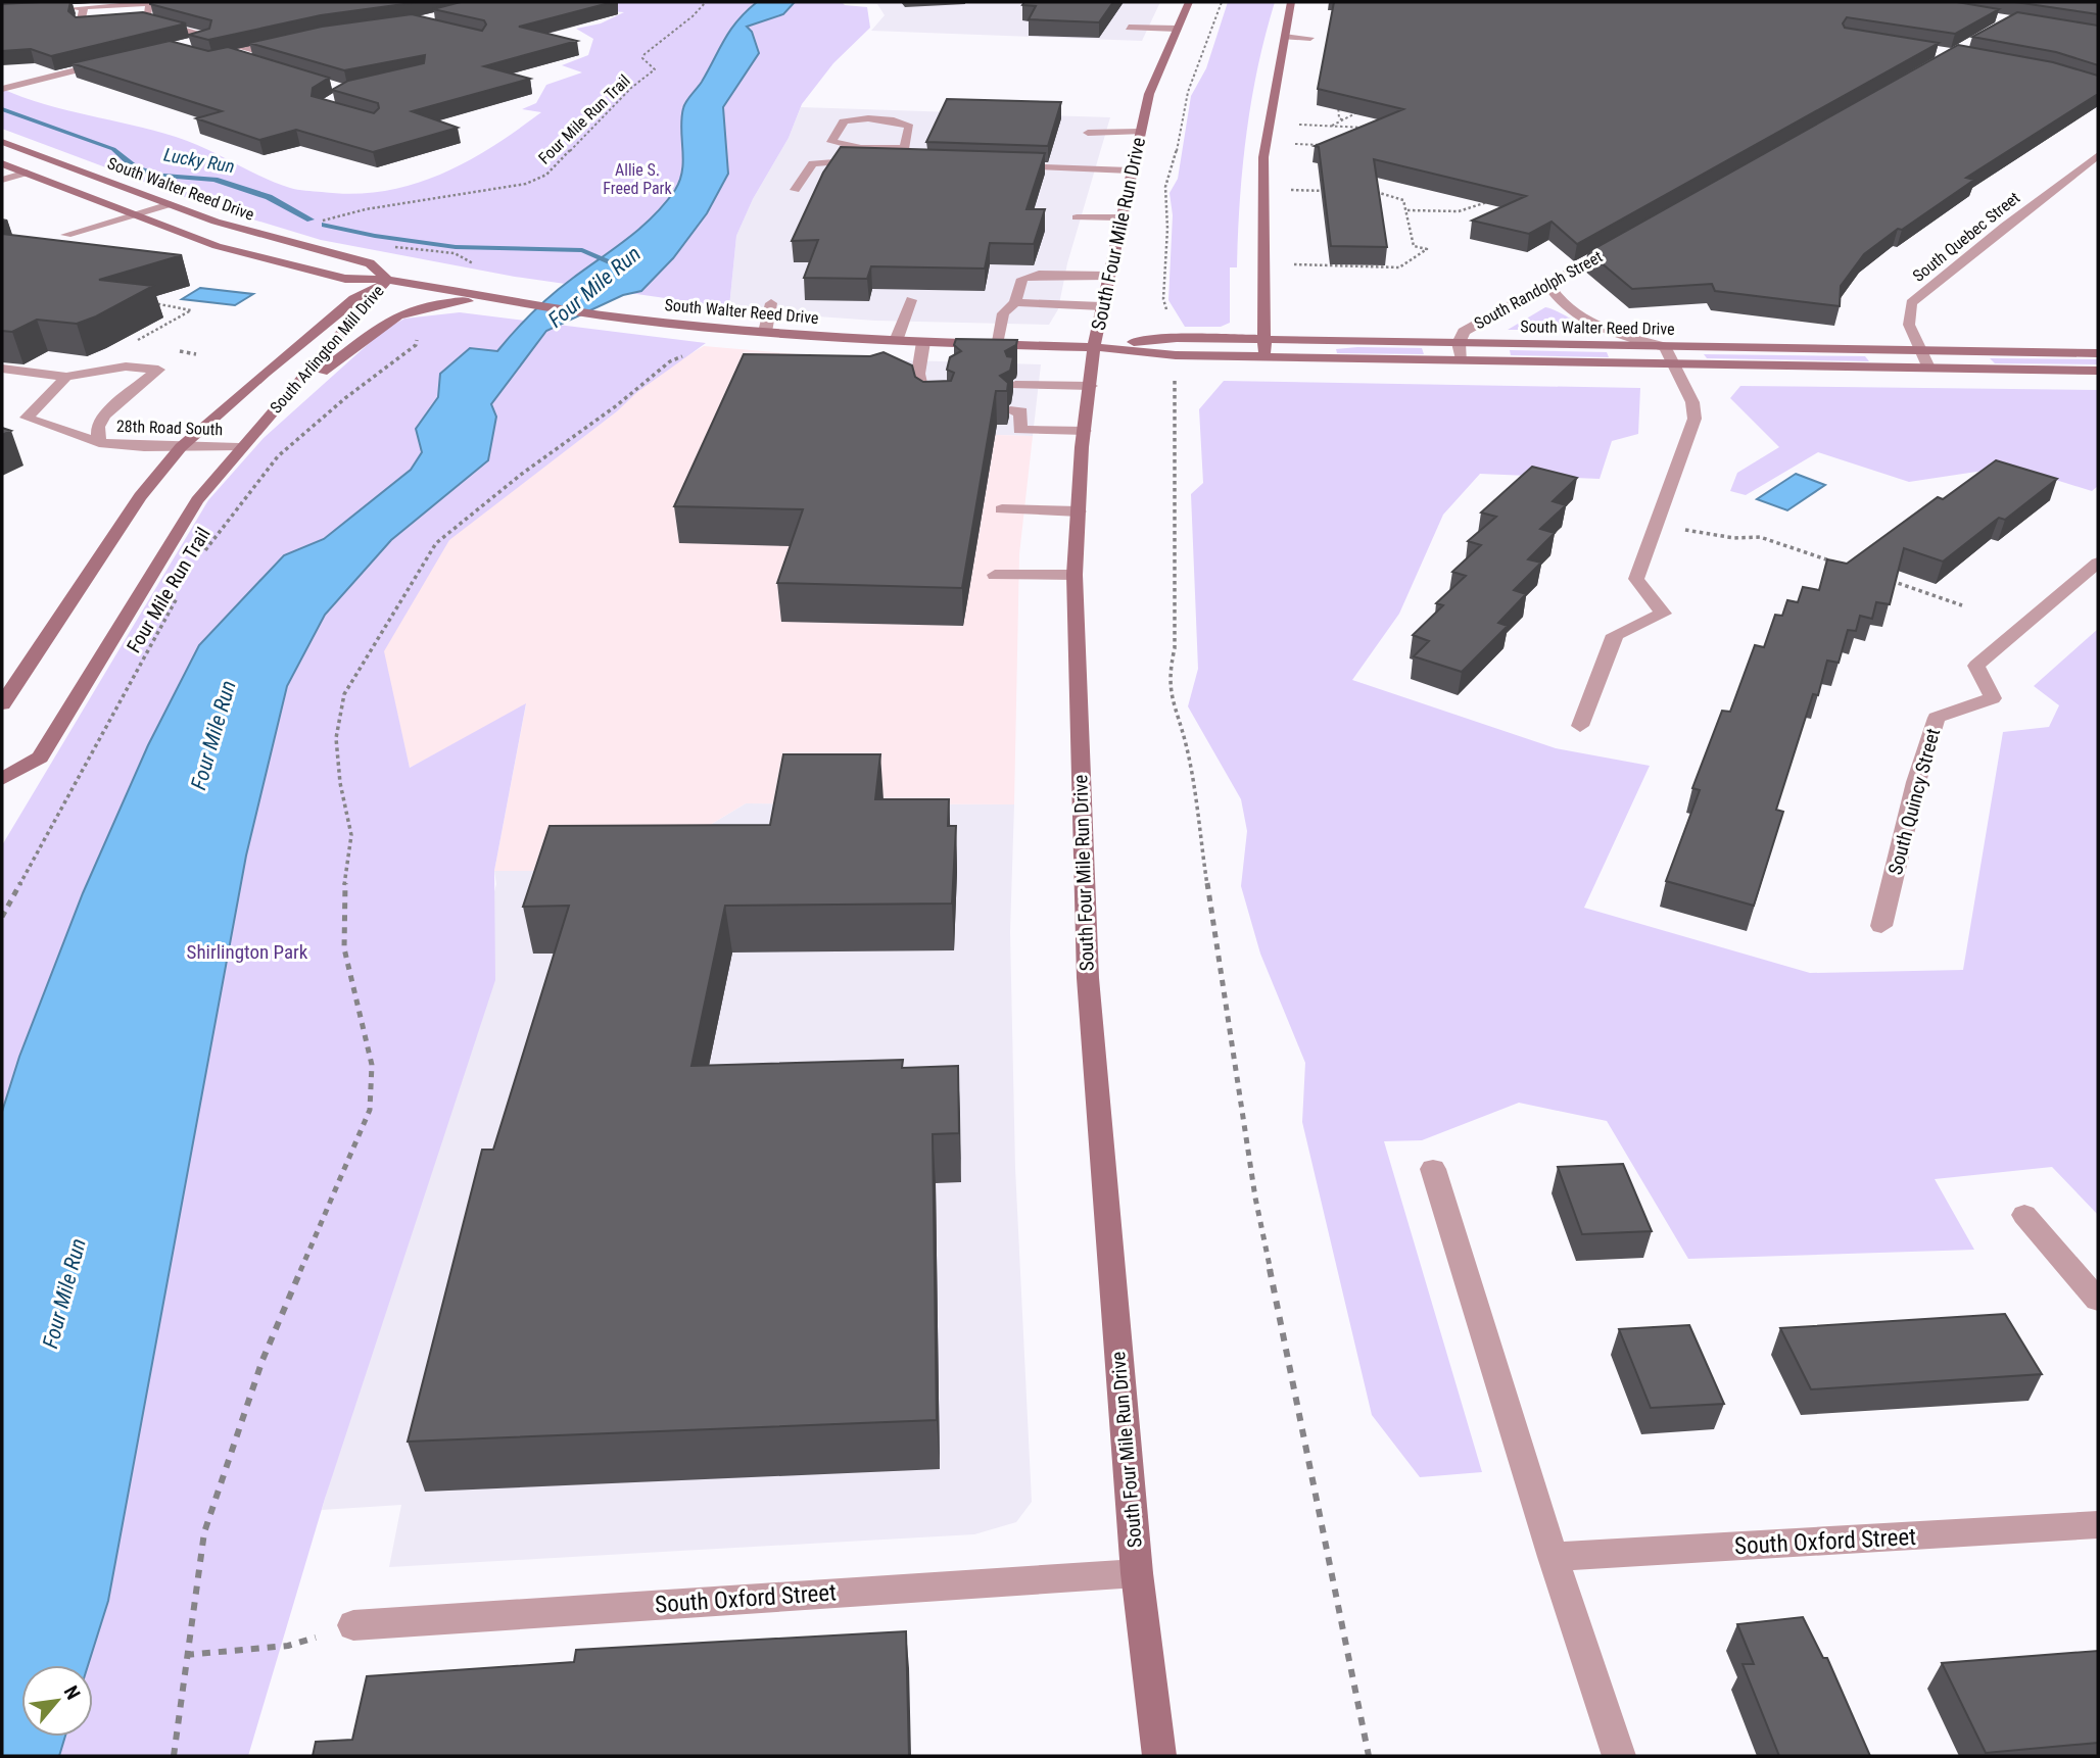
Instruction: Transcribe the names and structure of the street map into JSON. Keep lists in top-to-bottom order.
{
  "streets": {
    "main road": ["South Walter Reed Drive", "South Four Mile Run Drive", "South Arlington Mill Drive"],
    "street": [
      "South Quebec Street",
      "South Randolph Street",
      "28th Road South",
      "South Quincy Street",
      "South Oxford Street"
    ],
    "path": ["Four Mile Run Trail"]
  },
  "crossings": [
    ["South Walter Reed Drive", "South Four Mile Run Drive"],
    ["South Walter Reed Drive", "South Quebec Street"],
    ["South Walter Reed Drive", "South Randolph Street"],
    ["South Walter Reed Drive", "South Arlington Mill Drive"],
    ["South Four Mile Run Drive", "South Oxford Street"],
    ["South Arlington Mill Drive", "28th Road South"]
  ],
  "water": ["Lucky Run", "Four Mile Run"],
  "parks": ["Allie S. Freed Park", "Shirlington Park"],
  "north": "top right"
}
